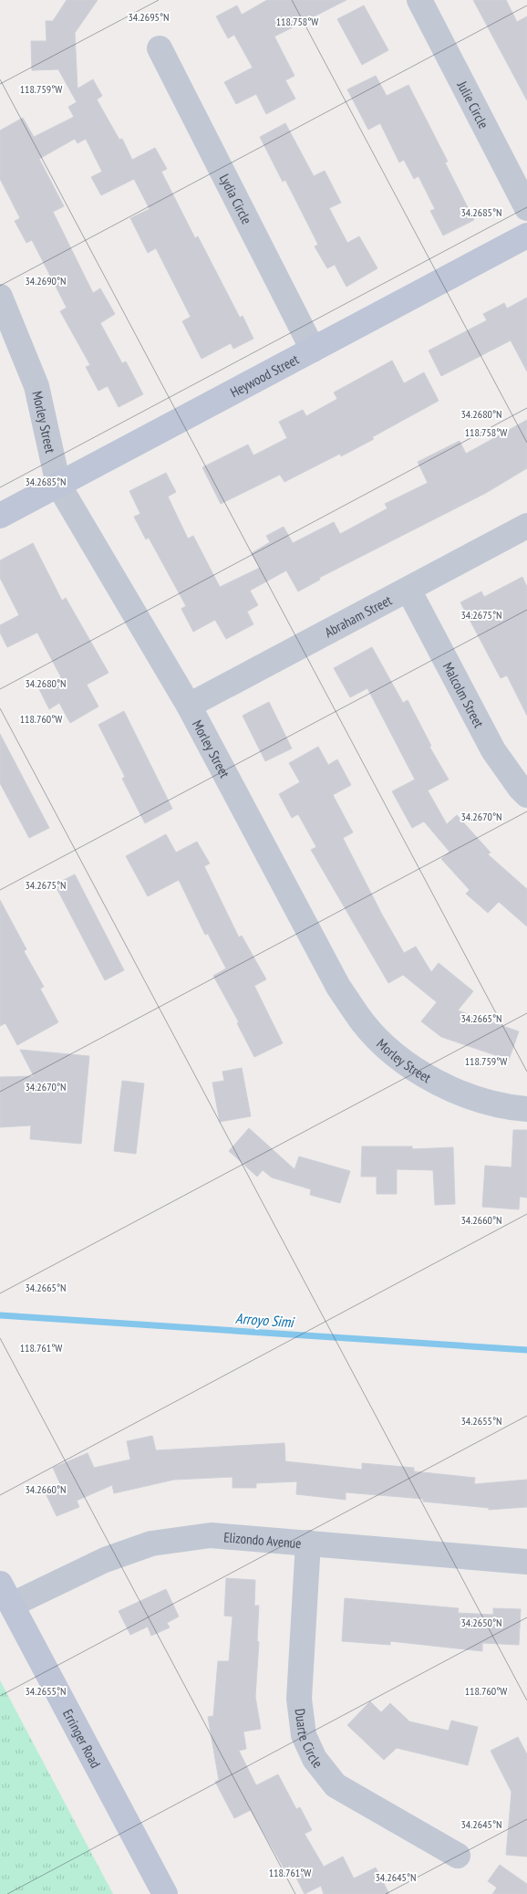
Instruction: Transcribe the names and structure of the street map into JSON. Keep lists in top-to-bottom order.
{
  "streets": {
    "street": [
      "Julie Circle",
      "Lydia Circle",
      "Heywood Street",
      "Morley Street",
      "Abraham Street",
      "Malcolm Street",
      "Elizondo Avenue",
      "Duarte Circle",
      "Erringer Road"
    ]
  },
  "crossings": [
    ["Lydia Circle", "Heywood Street"],
    ["Heywood Street", "Morley Street"],
    ["Morley Street", "Abraham Street"],
    ["Abraham Street", "Malcolm Street"],
    ["Elizondo Avenue", "Duarte Circle"],
    ["Elizondo Avenue", "Erringer Road"]
  ],
  "water": ["Arroyo Simi"],
  "coordinates": [
    "34.2695°N",
    "118.758°W",
    "118.759°W",
    "34.2685°N",
    "34.2690°N",
    "34.2680°N",
    "34.2675°N",
    "118.760°W",
    "34.2670°N",
    "34.2665°N",
    "34.2660°N",
    "118.761°W",
    "34.2655°N",
    "34.2650°N",
    "34.2645°N"
  ]
}
